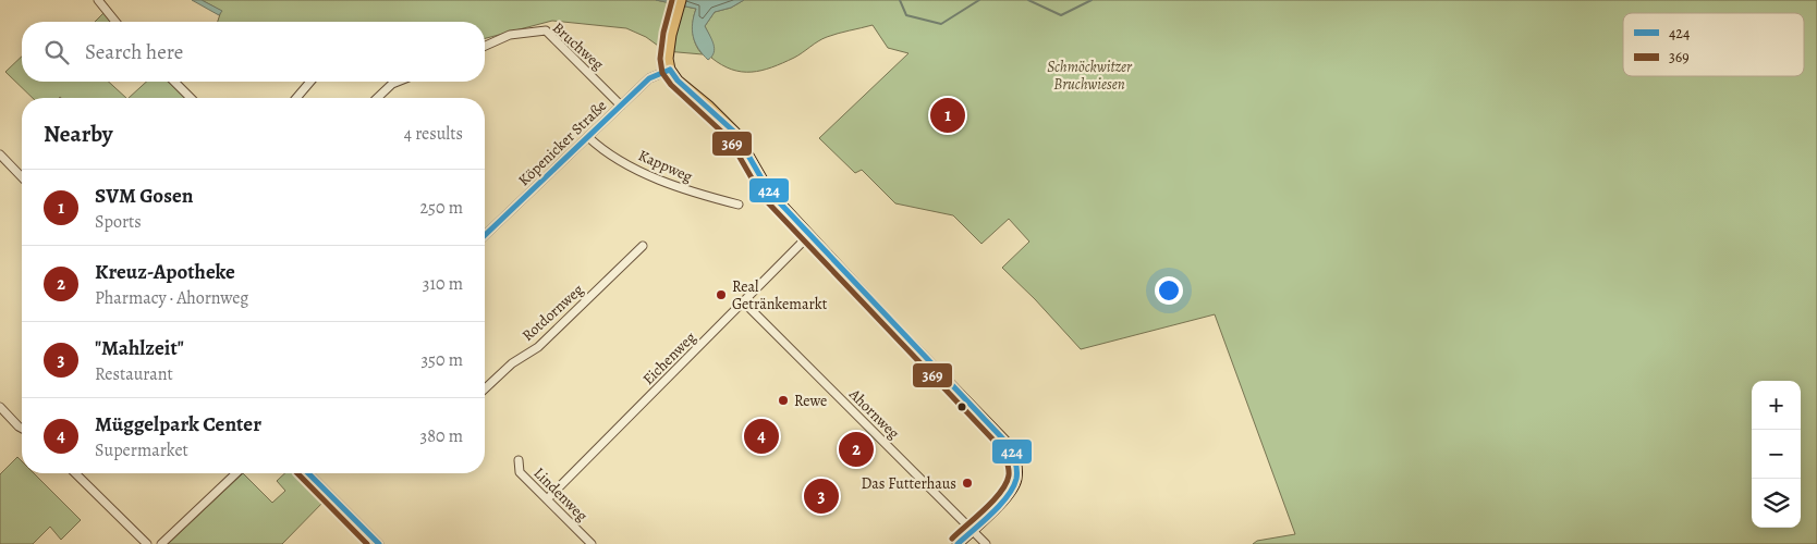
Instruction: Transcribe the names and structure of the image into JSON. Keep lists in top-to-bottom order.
{
  "streets": {
    "street": [
      "Bruchweg",
      "Köpenicker Straße",
      "Kappweg",
      "Rotdornweg",
      "Eichenweg",
      "Ahornweg",
      "Lindenweg"
    ]
  },
  "crossings": [
    ["Bruchweg", "Köpenicker Straße"],
    ["Köpenicker Straße", "Kappweg"],
    ["Eichenweg", "Ahornweg"],
    ["Eichenweg", "Lindenweg"]
  ],
  "parks": ["Schmöckwitzer Bruchwiesen"],
  "places": ["Real Getränkemarkt", "Rewe", "Das Futterhaus"],
  "lines": ["transit line 369", "transit line 424"],
  "legend": ["424", "369"],
  "page": {
    "search": "Search here",
    "pins": [
      "1",
      "4",
      "2",
      "3"
    ],
    "heading": ["Nearby", "4 results"],
    "list": [
      {
        "mark": "1",
        "name": "SVM Gosen",
        "note": "Sports",
        "value": "250 m"
      },
      {
        "mark": "2",
        "name": "Kreuz-Apotheke",
        "note": "Pharmacy · Ahornweg",
        "value": "310 m"
      },
      {
        "mark": "3",
        "name": "\"Mahlzeit\"",
        "note": "Restaurant",
        "value": "350 m"
      },
      {
        "mark": "4",
        "name": "Müggelpark Center",
        "note": "Supermarket",
        "value": "380 m"
      }
    ],
    "map_buttons": ["+", "−"]
  }
}
